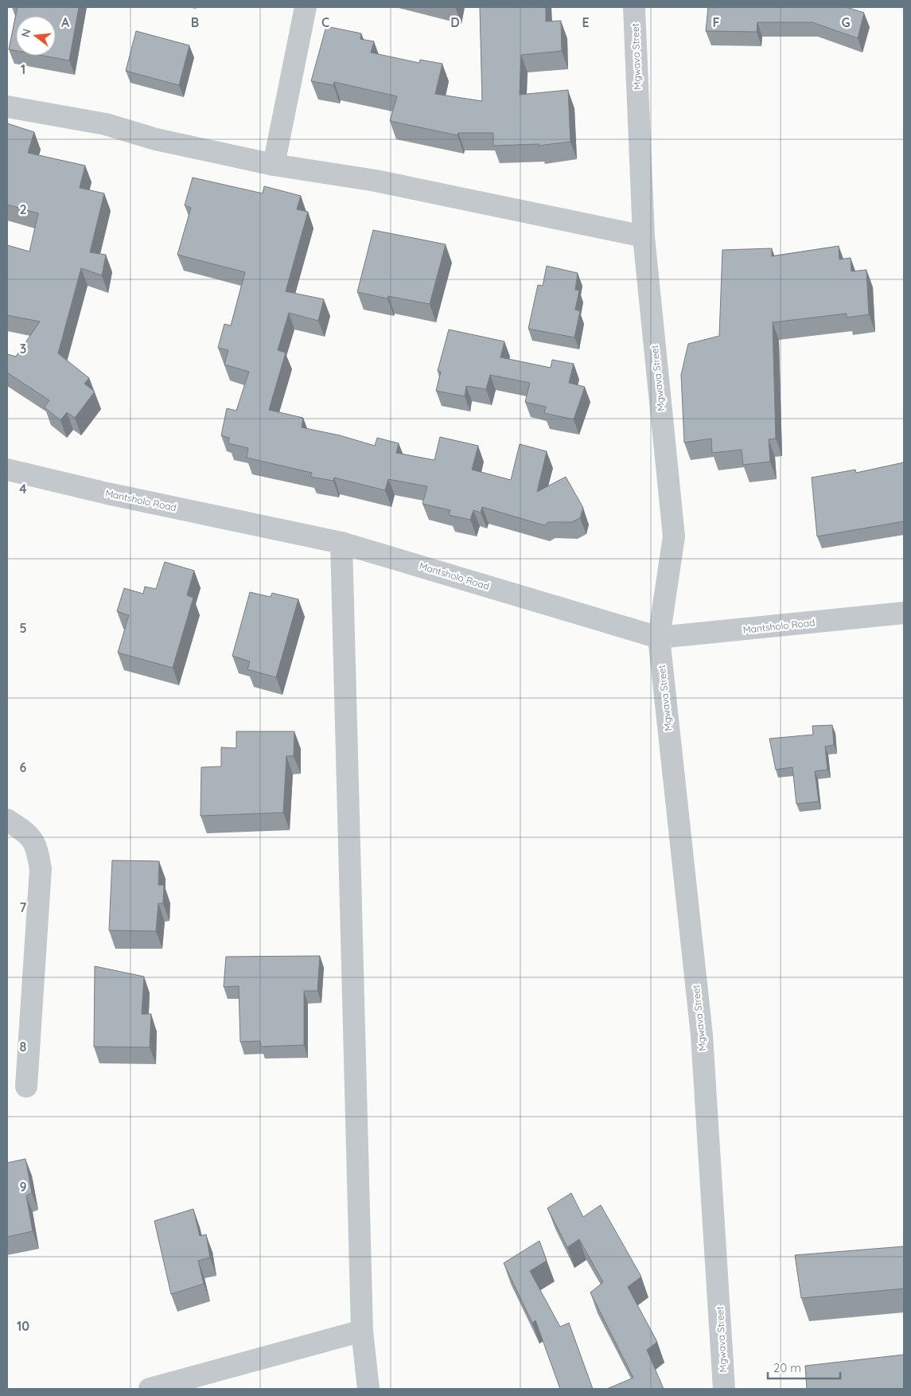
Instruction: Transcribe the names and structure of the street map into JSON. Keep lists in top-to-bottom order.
{
  "streets": {
    "street": ["Mgwava Street", "Mantsholo Road"]
  },
  "crossings": [
    ["Mgwava Street", "Mantsholo Road"]
  ],
  "scale_bar": "20 m",
  "north": "left",
  "grid": {
    "columns": [
      "A",
      "B",
      "C",
      "D",
      "E",
      "F",
      "G"
    ],
    "rows": [
      "1",
      "2",
      "3",
      "4",
      "5",
      "6",
      "7",
      "8",
      "9",
      "10"
    ]
  }
}
